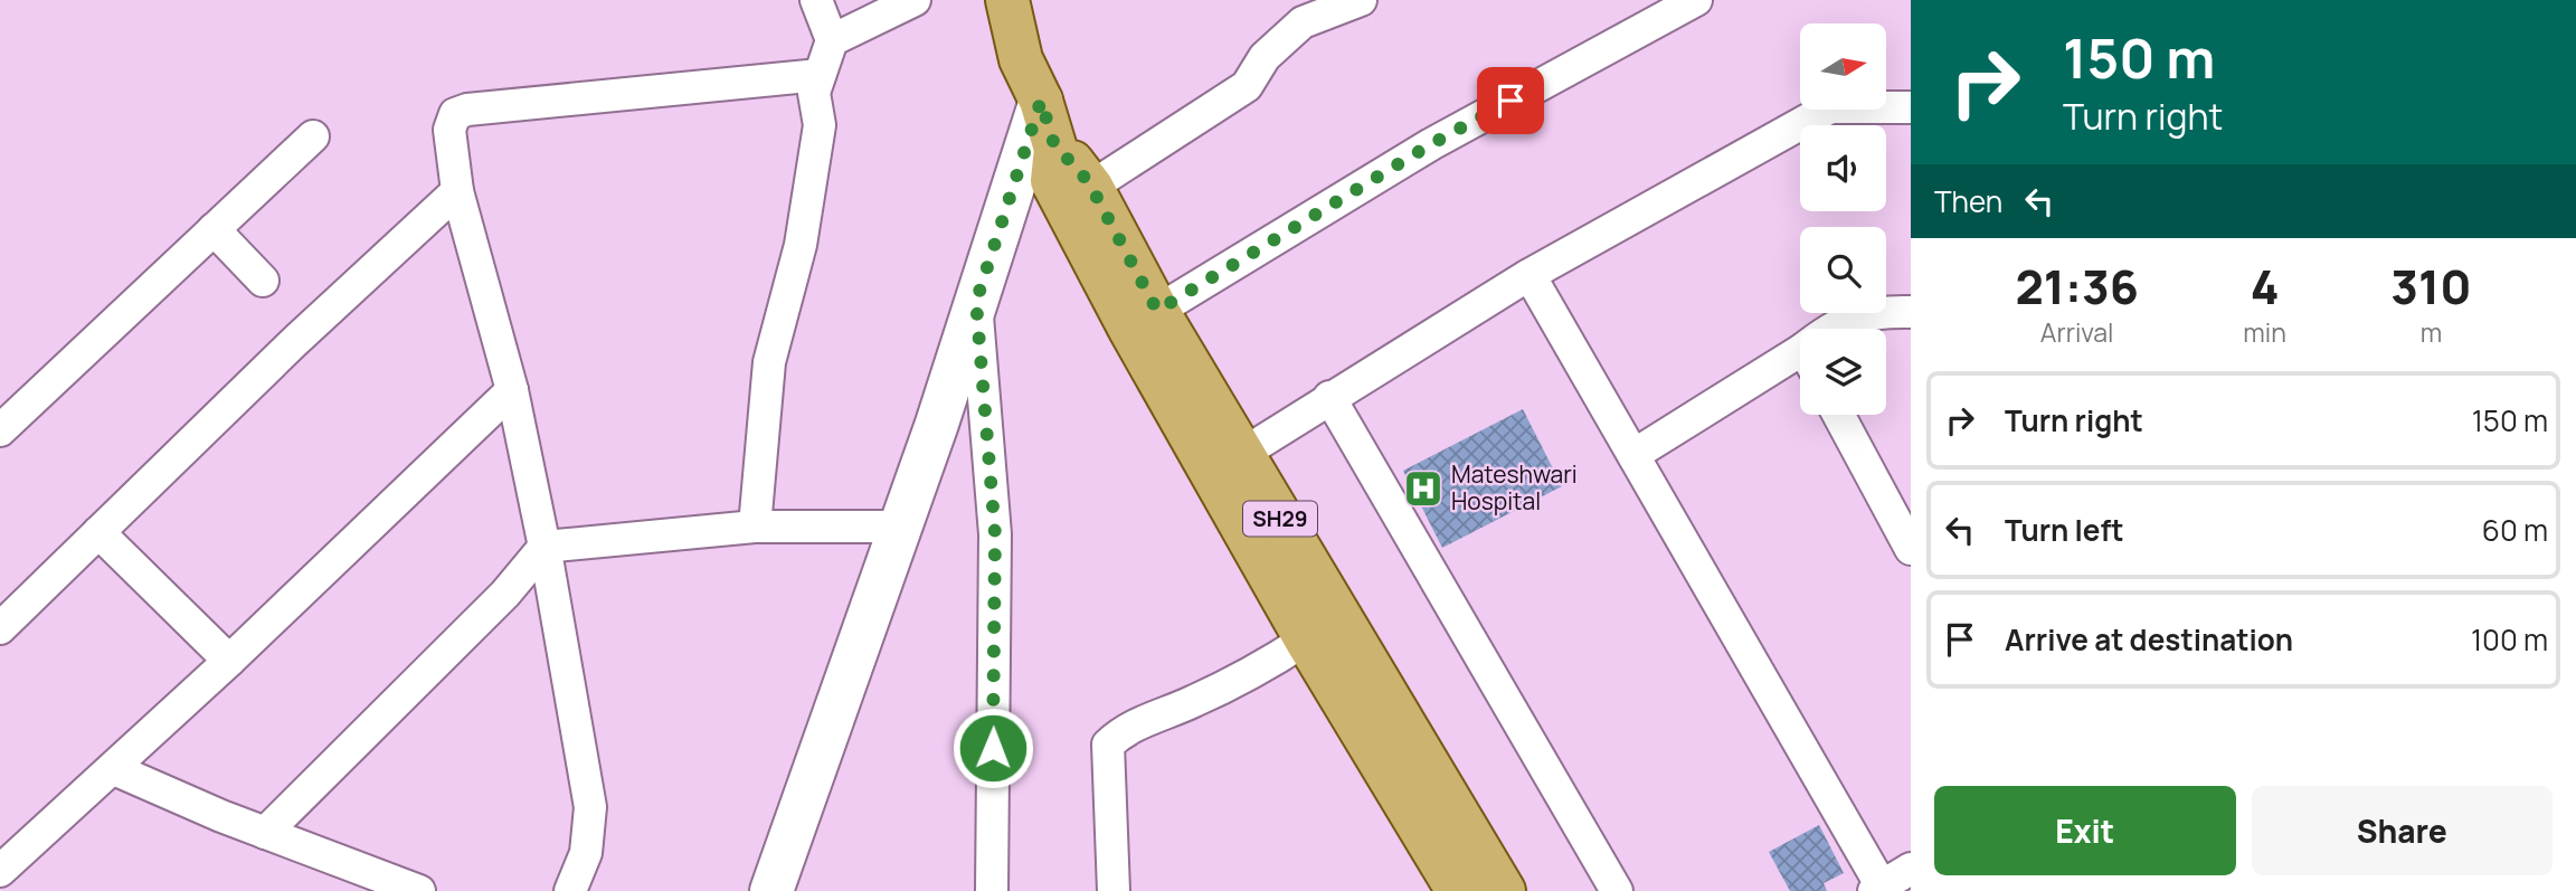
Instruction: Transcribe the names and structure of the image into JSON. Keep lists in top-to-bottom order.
{
  "streets": {
    "main road": ["SH29"]
  },
  "places": {
    "hospital": ["Mateshwari Hospital"]
  },
  "north": "right",
  "page": {
    "turn": ["150 m", "Turn right"],
    "then": "Then",
    "eta": [
      "21:36",
      "Arrival",
      "4",
      "min",
      "310",
      "m"
    ],
    "list": [
      {
        "name": "Turn right",
        "value": "150 m"
      },
      {
        "name": "Turn left",
        "value": "60 m"
      },
      {
        "name": "Arrive at destination",
        "value": "100 m"
      }
    ],
    "buttons": ["Exit", "Share"]
  }
}
